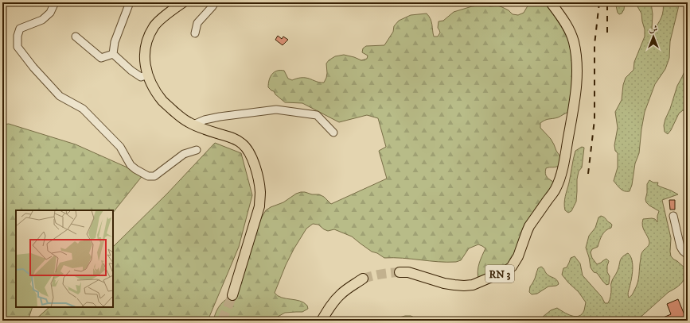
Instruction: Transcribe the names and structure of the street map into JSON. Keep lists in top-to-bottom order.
{
  "streets": {
    "main road": ["RN 3"]
  },
  "north": "top"
}
